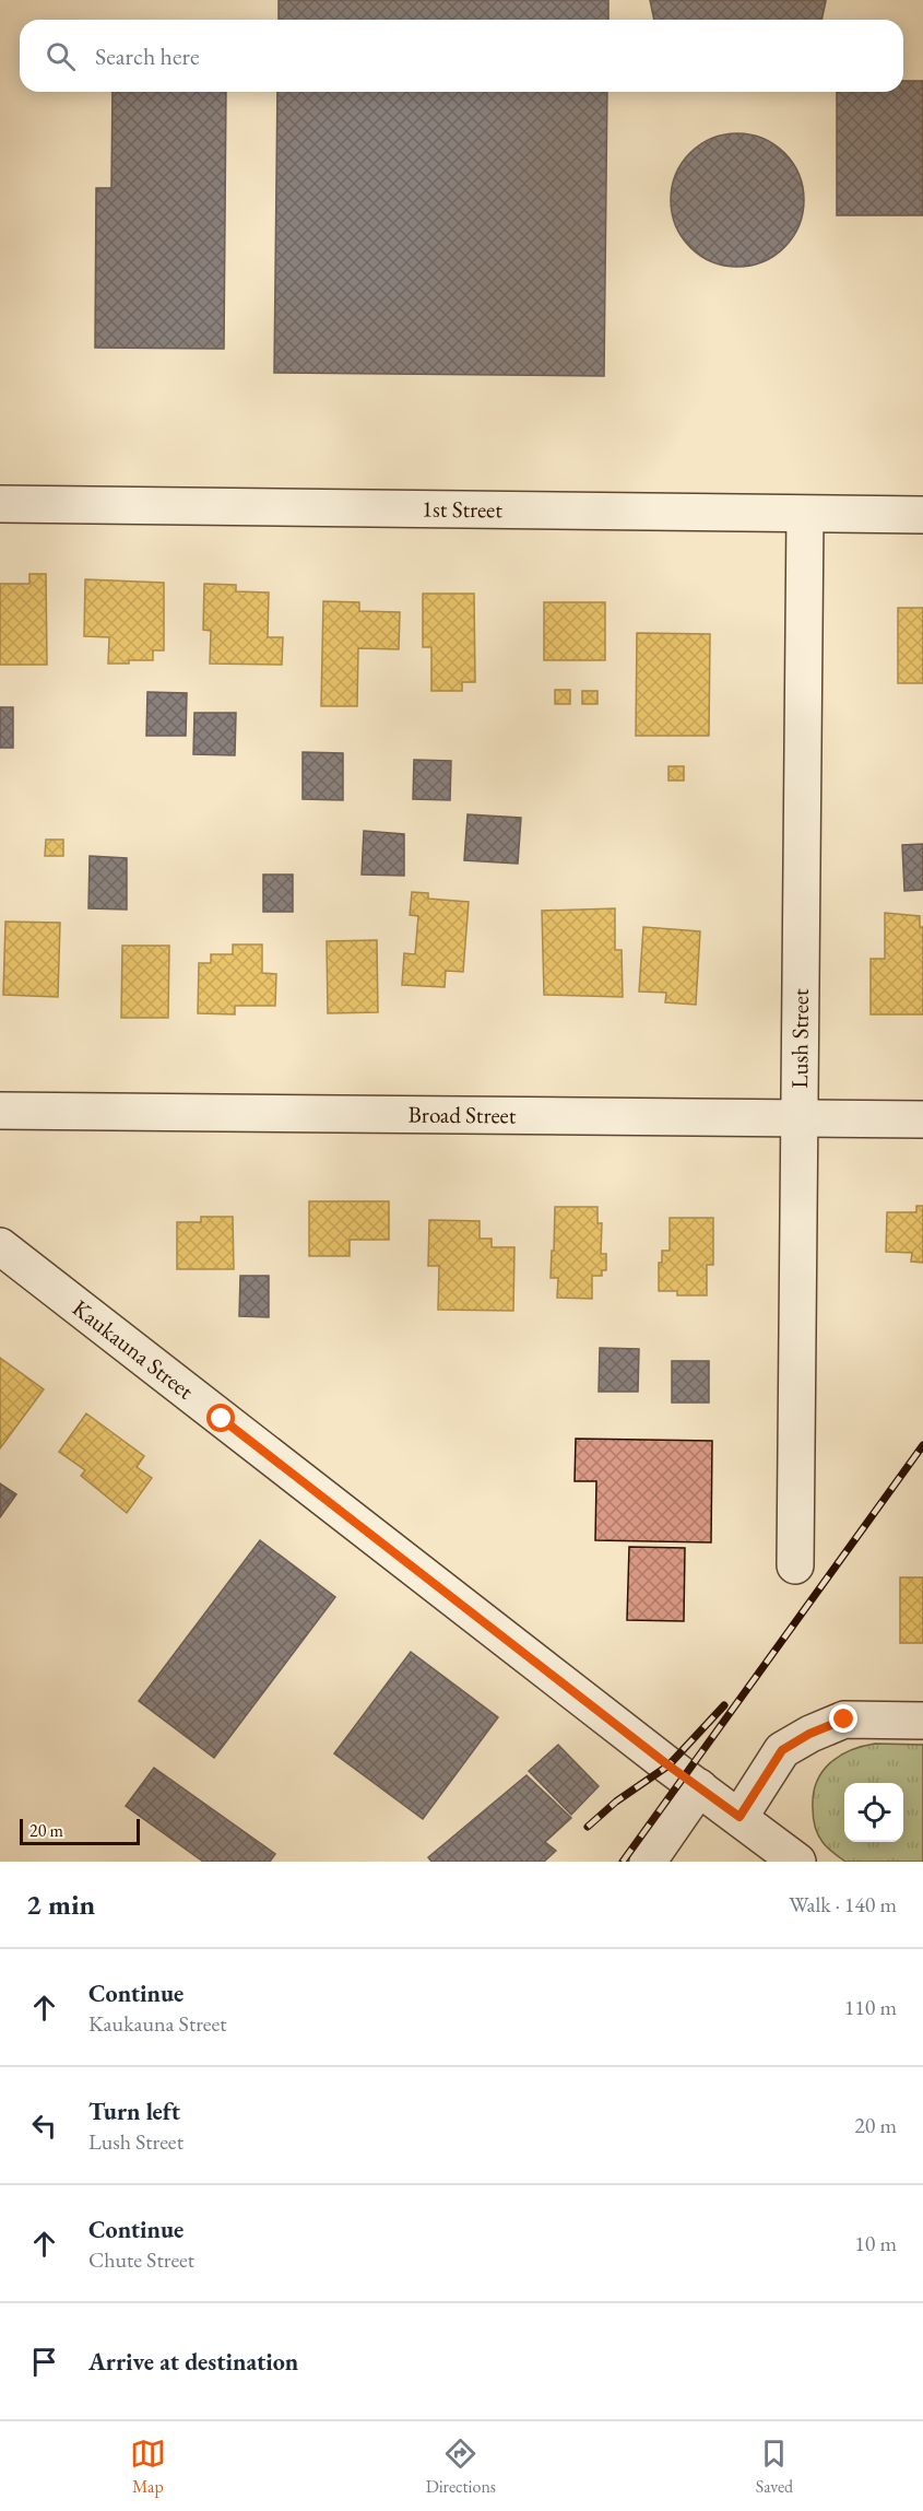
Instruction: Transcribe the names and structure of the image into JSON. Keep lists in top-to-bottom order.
{
  "streets": {
    "street": [
      "1st Street",
      "Lush Street",
      "Broad Street",
      "Kaukauna Street"
    ]
  },
  "crossings": [
    ["1st Street", "Lush Street"],
    ["Lush Street", "Broad Street"]
  ],
  "scale_bar": "20 m",
  "page": {
    "search": "Search here",
    "scale": "20 m",
    "heading": ["2 min", "Walk · 140 m"],
    "list": [
      ["Continue", "Kaukauna Street", "110 m"],
      ["Turn left", "Lush Street", "20 m"],
      ["Continue", "Chute Street", "10 m"],
      "Arrive at destination"
    ],
    "nav": ["Map", "Directions", "Saved"]
  }
}
